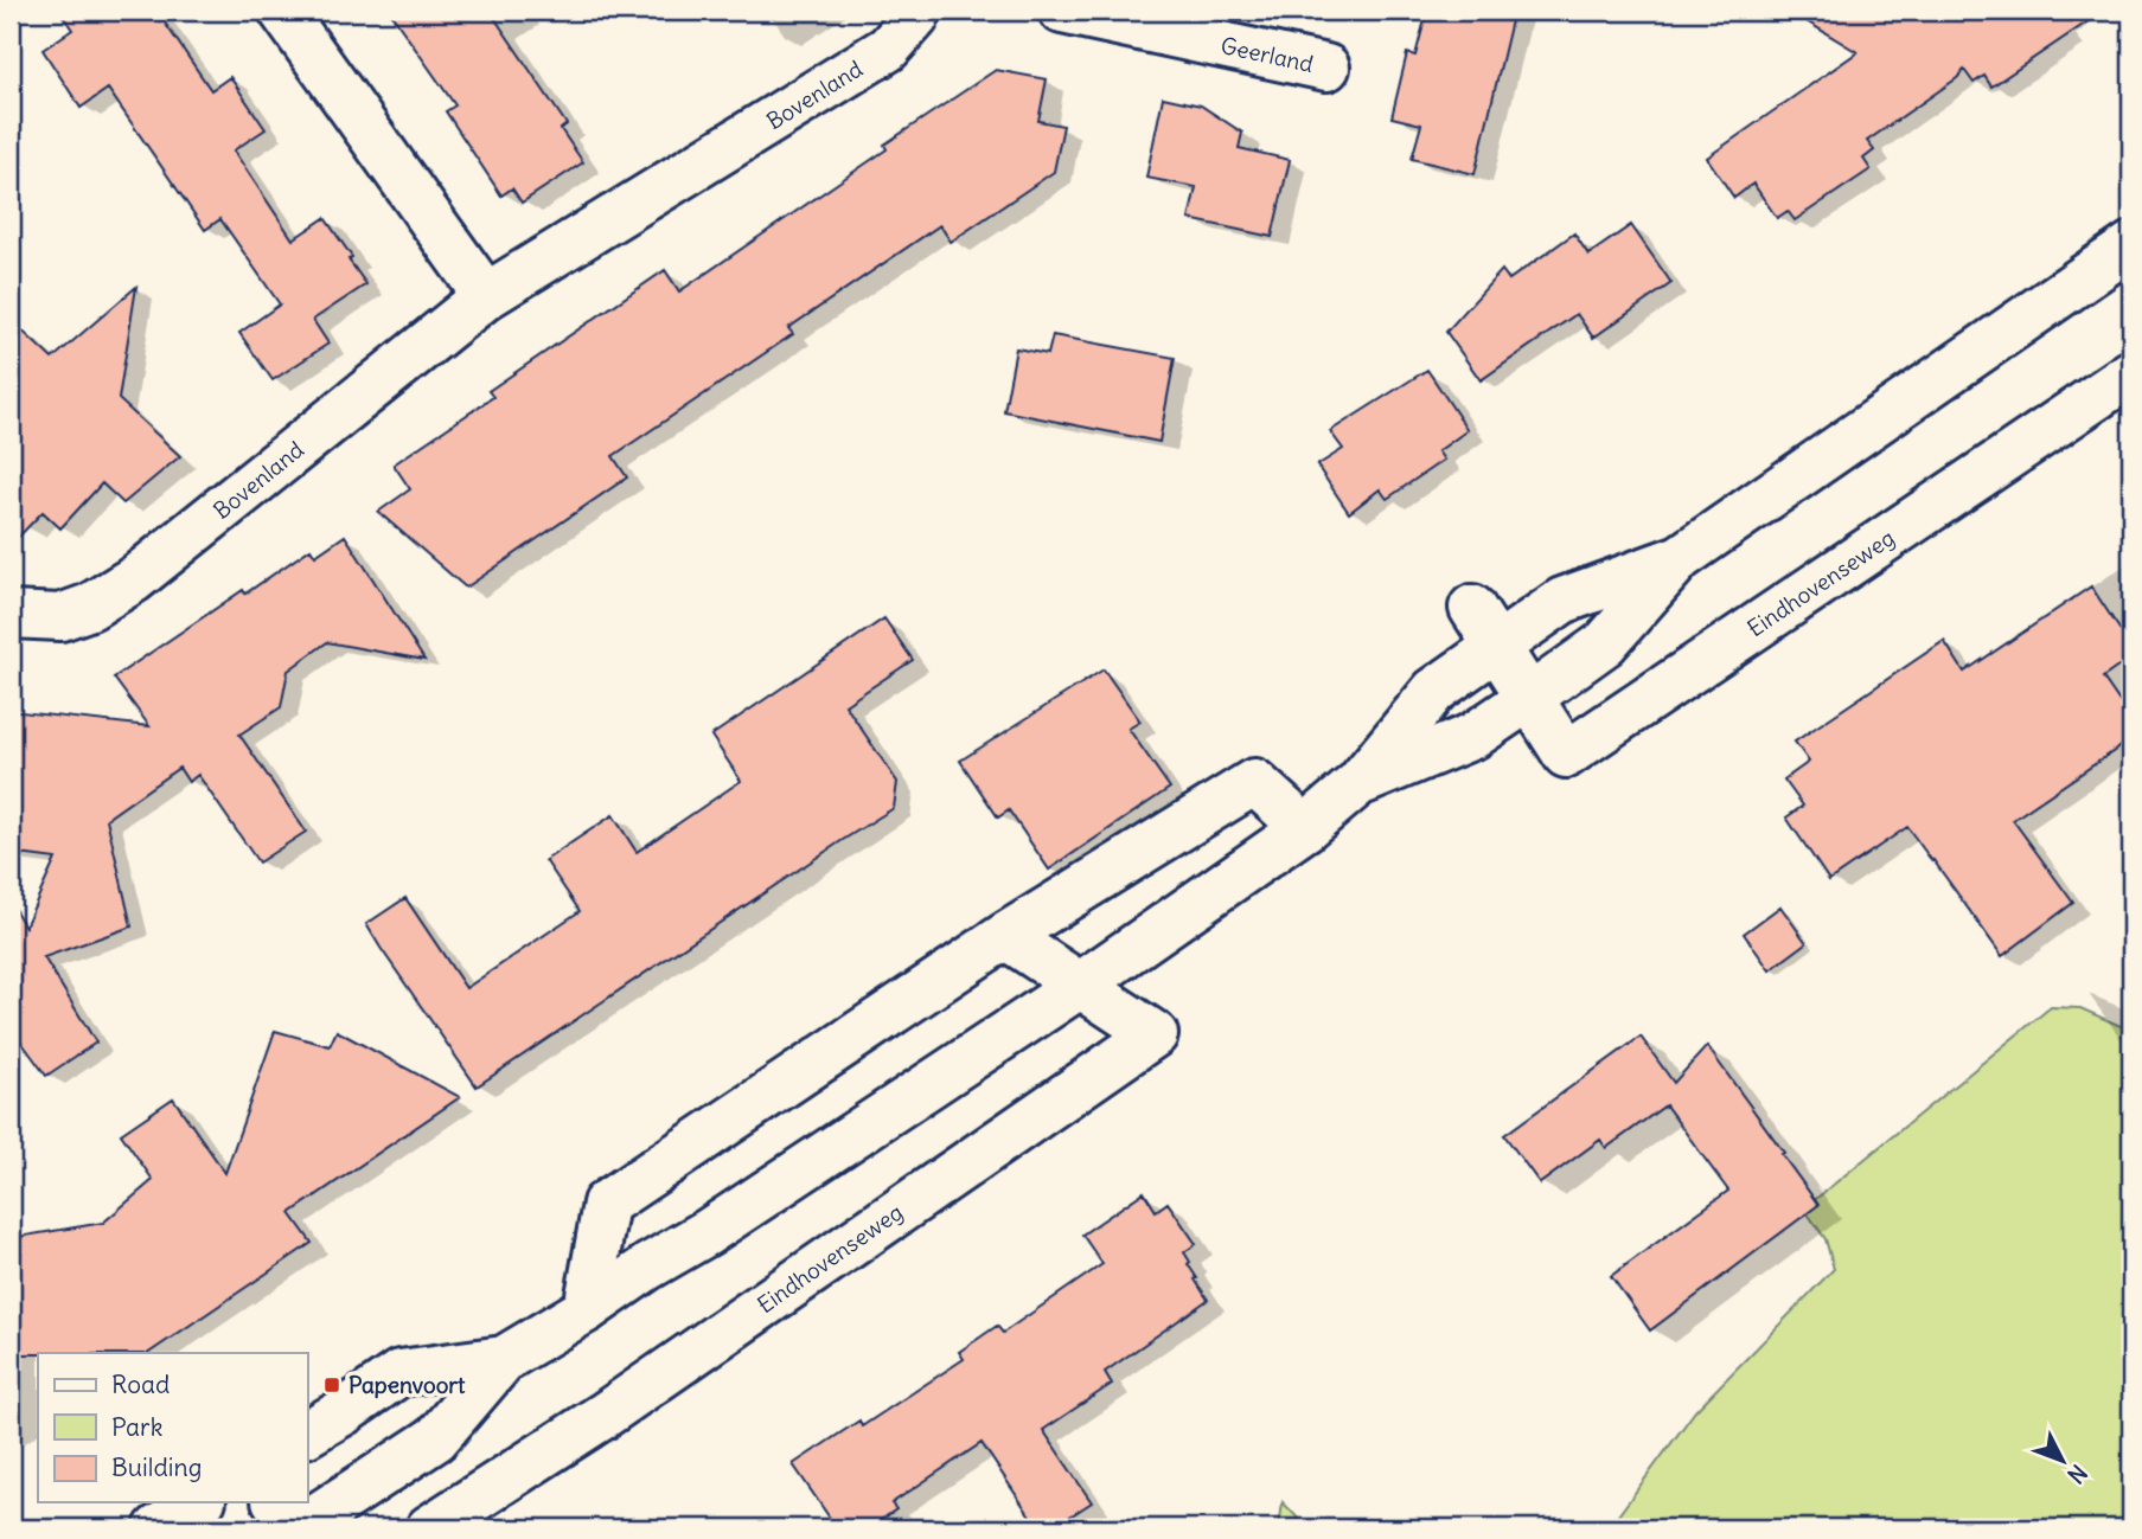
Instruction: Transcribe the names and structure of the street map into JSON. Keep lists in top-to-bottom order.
{
  "streets": {
    "street": ["Geerland", "Bovenland", "Eindhovenseweg"]
  },
  "places": {
    "transit": ["Papenvoort"]
  },
  "legend": ["Road", "Park", "Building"],
  "north": "bottom right"
}
